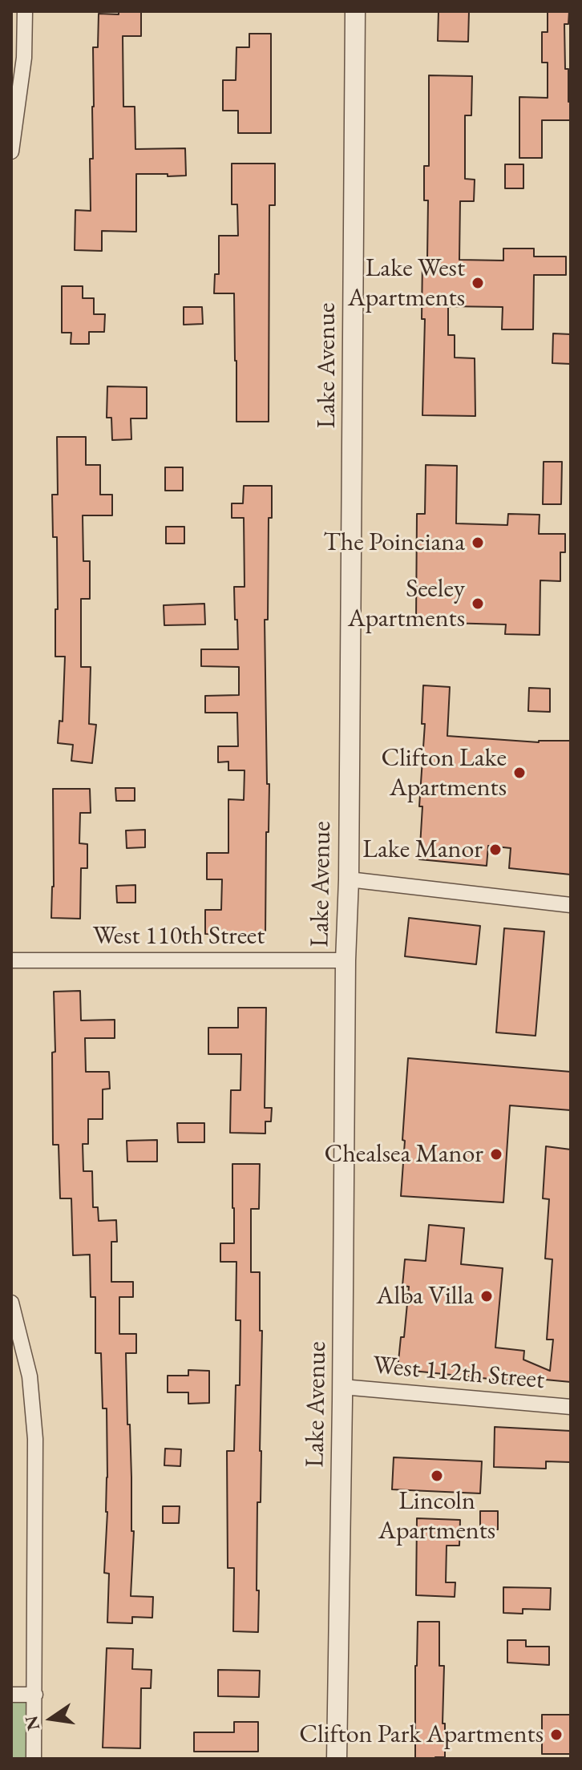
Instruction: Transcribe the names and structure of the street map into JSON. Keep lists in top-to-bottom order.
{
  "streets": {
    "street": ["Lake Avenue", "West 110th Street", "West 112th Street"]
  },
  "crossings": [
    ["Lake Avenue", "West 110th Street"],
    ["Lake Avenue", "West 112th Street"]
  ],
  "places": [
    "Lake West Apartments",
    "The Poinciana",
    "Seeley Apartments",
    "Clifton Lake Apartments",
    "Lake Manor",
    "Chealsea Manor",
    "Alba Villa",
    "Lincoln Apartments",
    "Clifton Park Apartments"
  ],
  "north": "left"
}
